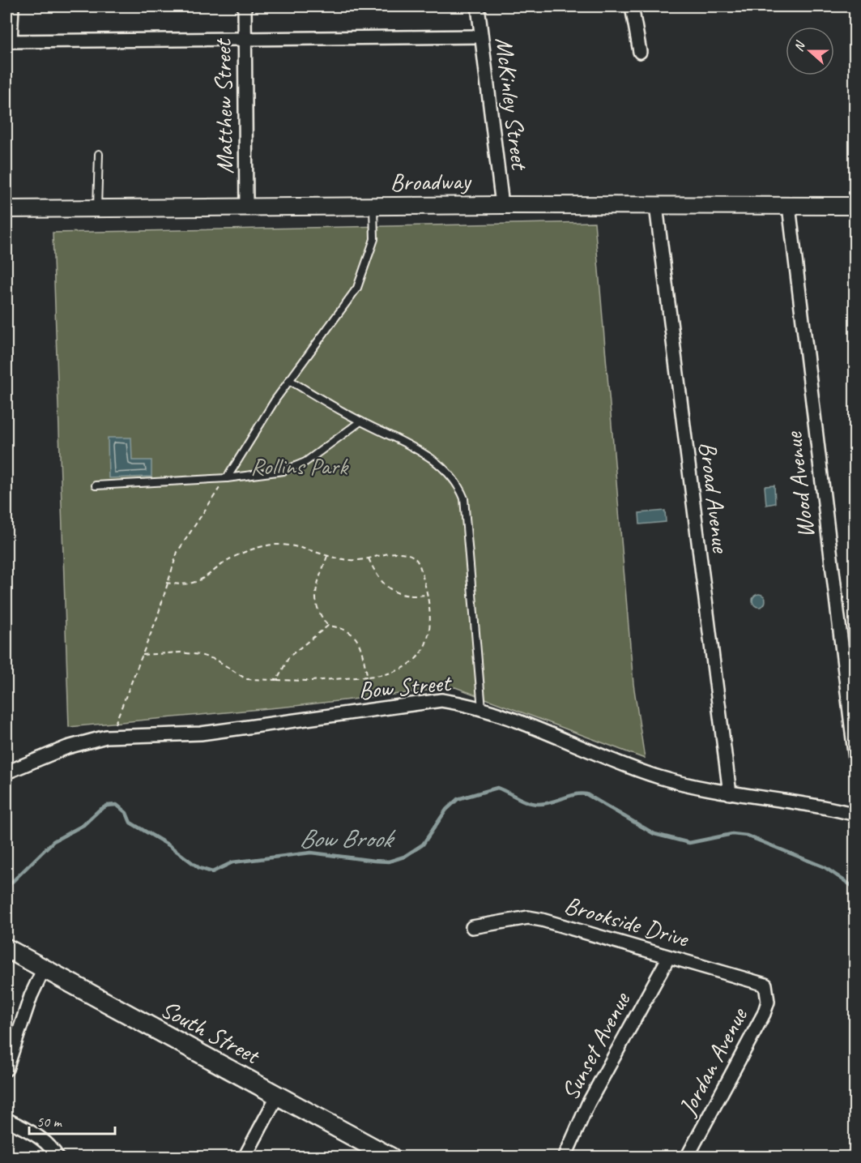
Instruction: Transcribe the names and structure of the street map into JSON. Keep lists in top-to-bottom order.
{
  "streets": {
    "main road": ["South Street"],
    "street": [
      "McKinley Street",
      "Matthew Street",
      "Broadway",
      "Wood Avenue",
      "Broad Avenue",
      "Bow Street",
      "Brookside Drive",
      "Sunset Avenue",
      "Jordan Avenue"
    ]
  },
  "crossings": [
    ["McKinley Street", "Broadway"],
    ["Matthew Street", "Broadway"],
    ["Broadway", "Wood Avenue"],
    ["Broadway", "Broad Avenue"],
    ["Broad Avenue", "Bow Street"],
    ["Brookside Drive", "Sunset Avenue"],
    ["Brookside Drive", "Jordan Avenue"]
  ],
  "water": ["Bow Brook"],
  "parks": ["Rollins Park"],
  "scale_bar": "50 m",
  "north": "left"
}
